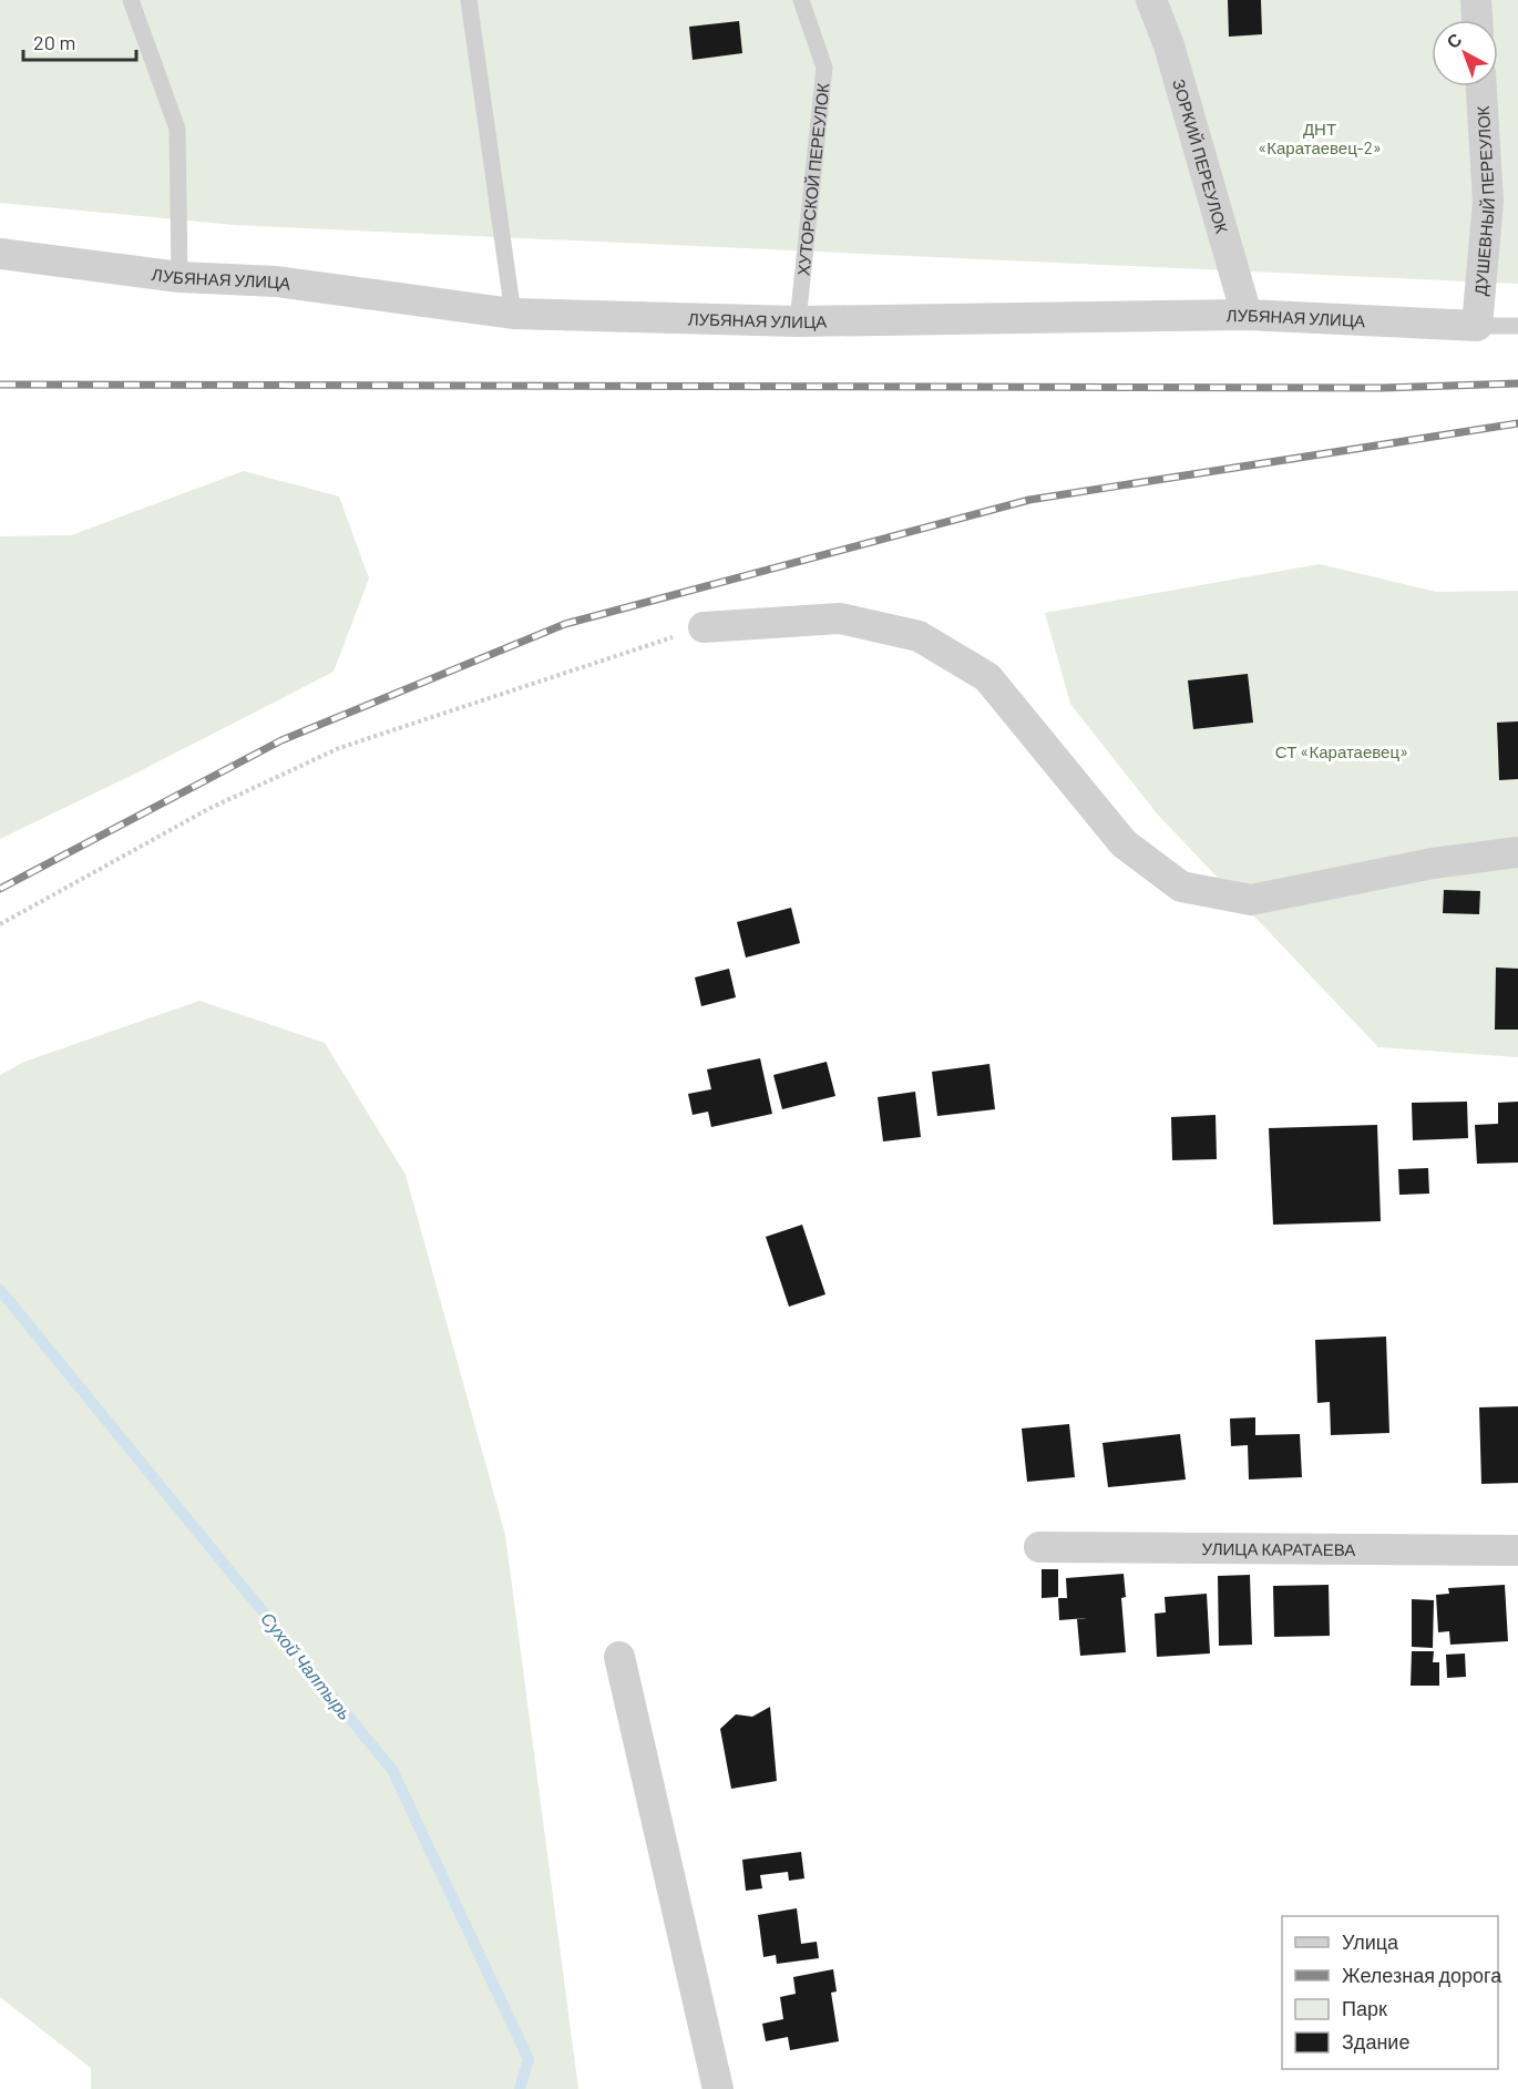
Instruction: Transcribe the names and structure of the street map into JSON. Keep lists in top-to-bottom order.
{
  "streets": {
    "street": [
      "ЗОРКИЙ ПЕРЕУЛОК",
      "ДУШЕВНЫЙ ПЕРЕУЛОК",
      "ЛУБЯНАЯ УЛИЦА",
      "УЛИЦА КАРАТАЕВА"
    ],
    "lane": ["ХУТОРСКОЙ ПЕРЕУЛОК"]
  },
  "crossings": [
    ["ЗОРКИЙ ПЕРЕУЛОК", "ЛУБЯНАЯ УЛИЦА"],
    ["ХУТОРСКОЙ ПЕРЕУЛОК", "ЛУБЯНАЯ УЛИЦА"],
    ["ДУШЕВНЫЙ ПЕРЕУЛОК", "ЛУБЯНАЯ УЛИЦА"]
  ],
  "water": ["Сухой Чалтырь"],
  "parks": ["ДНТ «Каратаевец-2»", "СТ «Каратаевец»"],
  "legend": [
    "Улица",
    "Железная дорога",
    "Парк",
    "Здание"
  ],
  "scale_bar": "20 m",
  "north": "top left"
}
